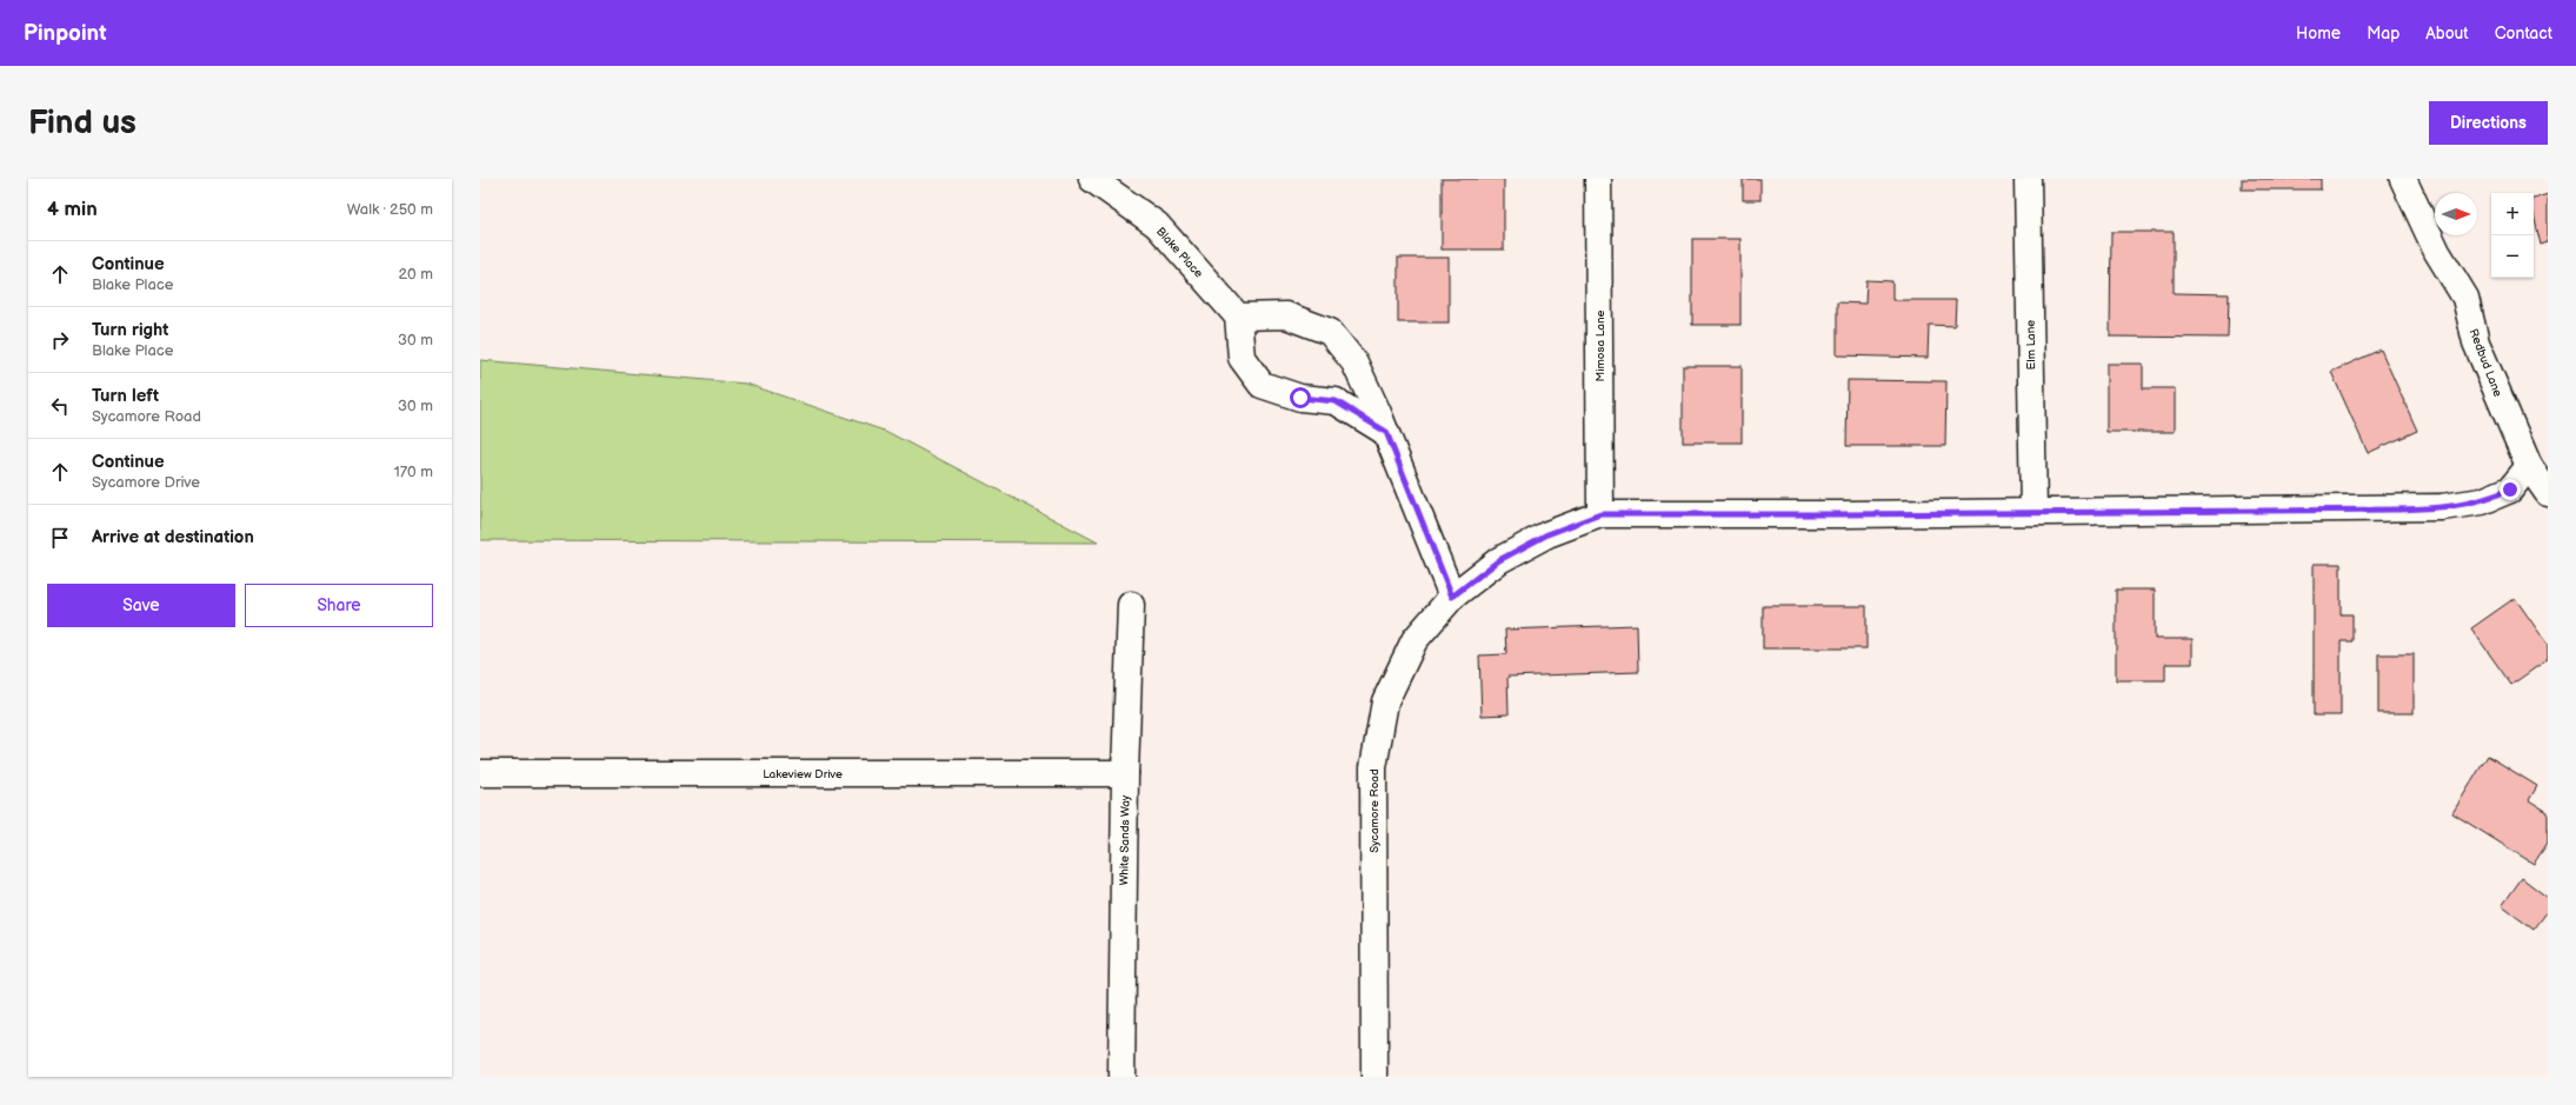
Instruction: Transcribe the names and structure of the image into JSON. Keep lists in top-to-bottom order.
{
  "streets": {
    "street": [
      "Blake Place",
      "Elm Lane",
      "Mimosa Lane",
      "Redbud Lane",
      "Lakeview Drive",
      "Sycamore Road",
      "White Sands Way"
    ]
  },
  "crossings": [
    ["Mimosa Lane", "Sycamore Road"],
    ["Lakeview Drive", "White Sands Way"]
  ],
  "north": "right",
  "page": {
    "header": "Pinpoint",
    "nav": [
      "Home",
      "Map",
      "About",
      "Contact"
    ],
    "buttons": [
      "Directions",
      ["Save", "Share"]
    ],
    "title": "Find us",
    "heading": ["4 min", "Walk · 250 m"],
    "map_buttons": ["+", "−"],
    "list": [
      ["Continue", "Blake Place", "20 m"],
      ["Turn right", "Blake Place", "30 m"],
      ["Turn left", "Sycamore Road", "30 m"],
      ["Continue", "Sycamore Drive", "170 m"],
      "Arrive at destination"
    ]
  }
}
